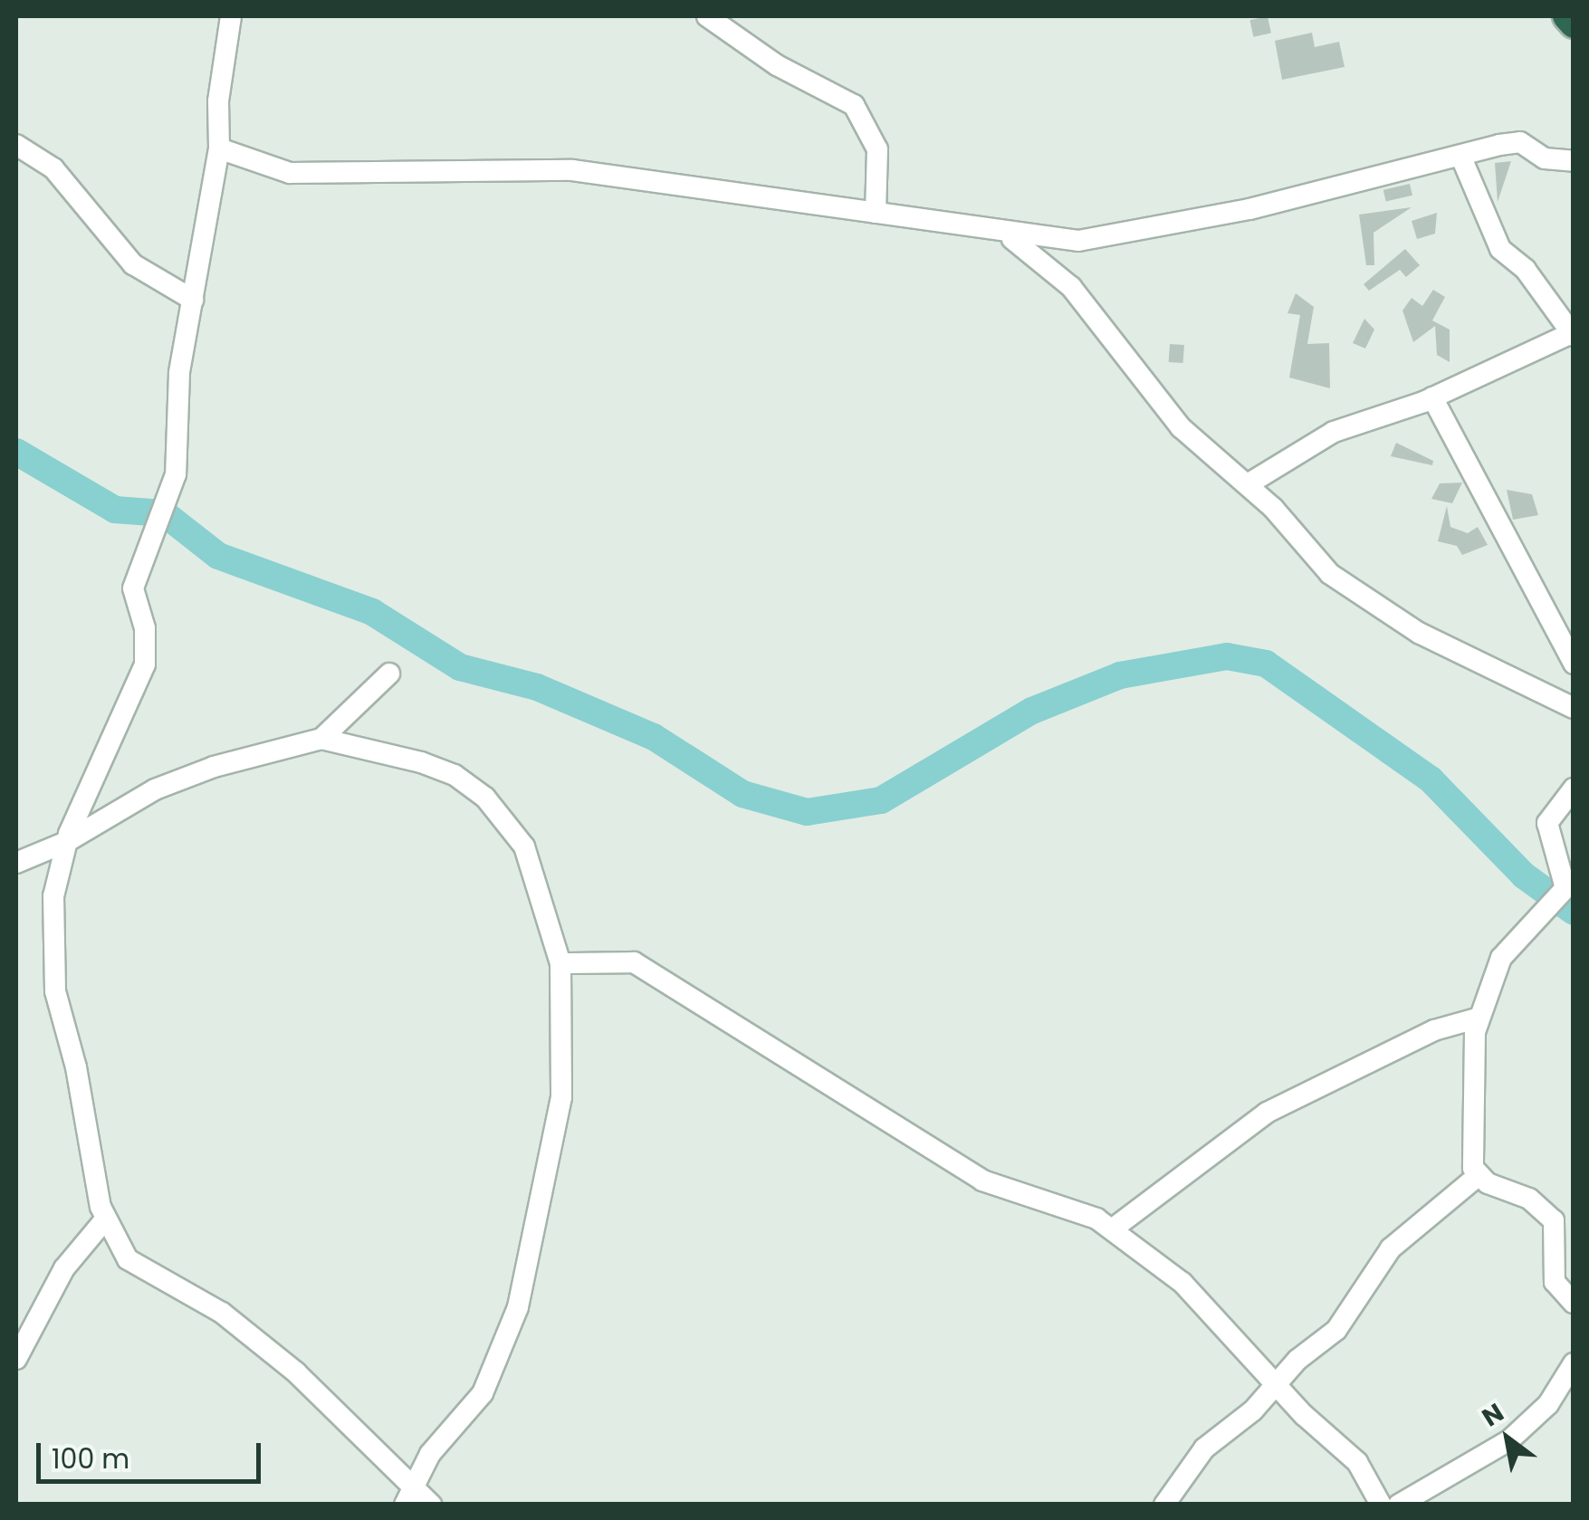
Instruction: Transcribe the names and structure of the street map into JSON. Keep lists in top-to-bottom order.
{
  "scale_bar": "100 m",
  "north": "top left"
}
